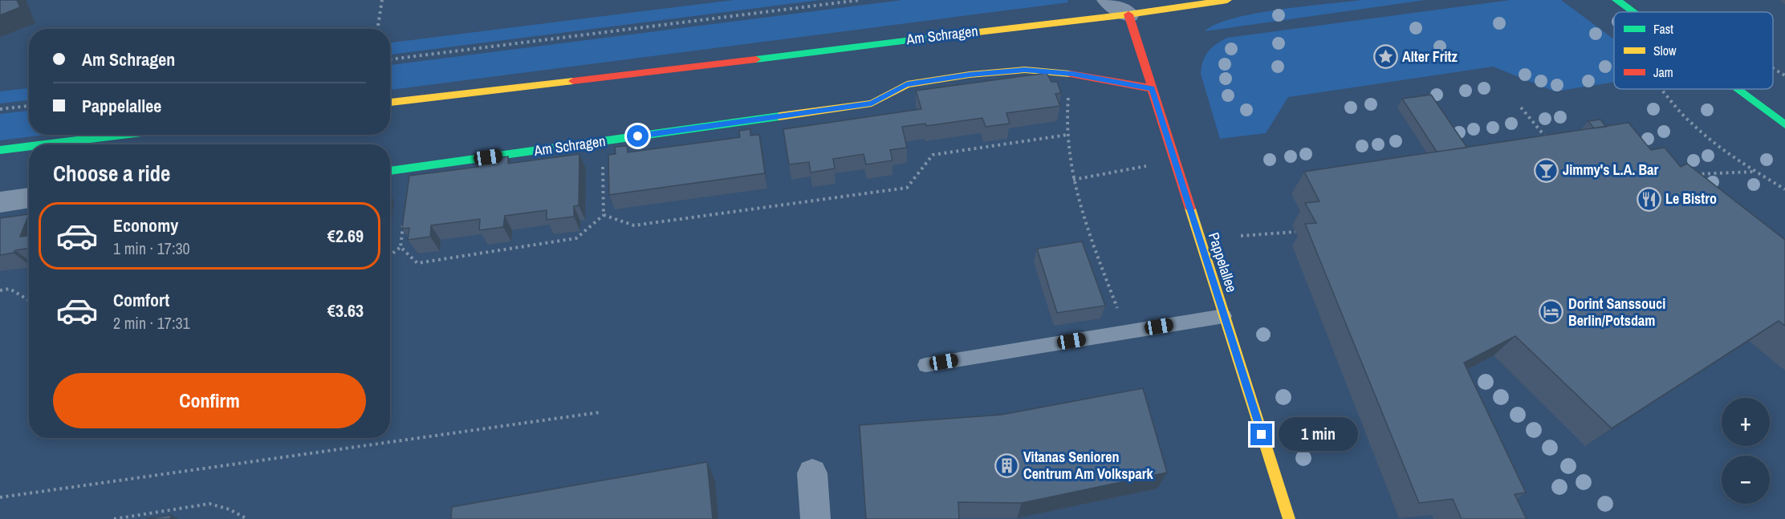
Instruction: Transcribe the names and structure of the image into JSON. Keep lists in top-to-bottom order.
{
  "streets": {
    "street": ["Am Schragen", "Pappelallee"]
  },
  "crossings": [
    ["Am Schragen", "Pappelallee"]
  ],
  "places": {
    "place": ["Alter Fritz"],
    "bar": ["Jimmy's L.A. Bar"],
    "restaurant": ["Le Bistro"],
    "hotel": ["Dorint Sanssouci Berlin/Potsdam"],
    "building": ["Vitanas Senioren Centrum Am Volkspark"]
  },
  "legend": ["Fast", "Slow", "Jam"],
  "page": {
    "banner": ["Am Schragen", "Pappelallee"],
    "heading": "Choose a ride",
    "list": [
      {
        "name": "Economy",
        "note": "1 min · 17:30",
        "value": "€2.69"
      },
      {
        "name": "Comfort",
        "note": "2 min · 17:31",
        "value": "€3.63"
      }
    ],
    "buttons": "Confirm",
    "map_buttons": ["+", "−"],
    "bubble": "1 min"
  }
}
